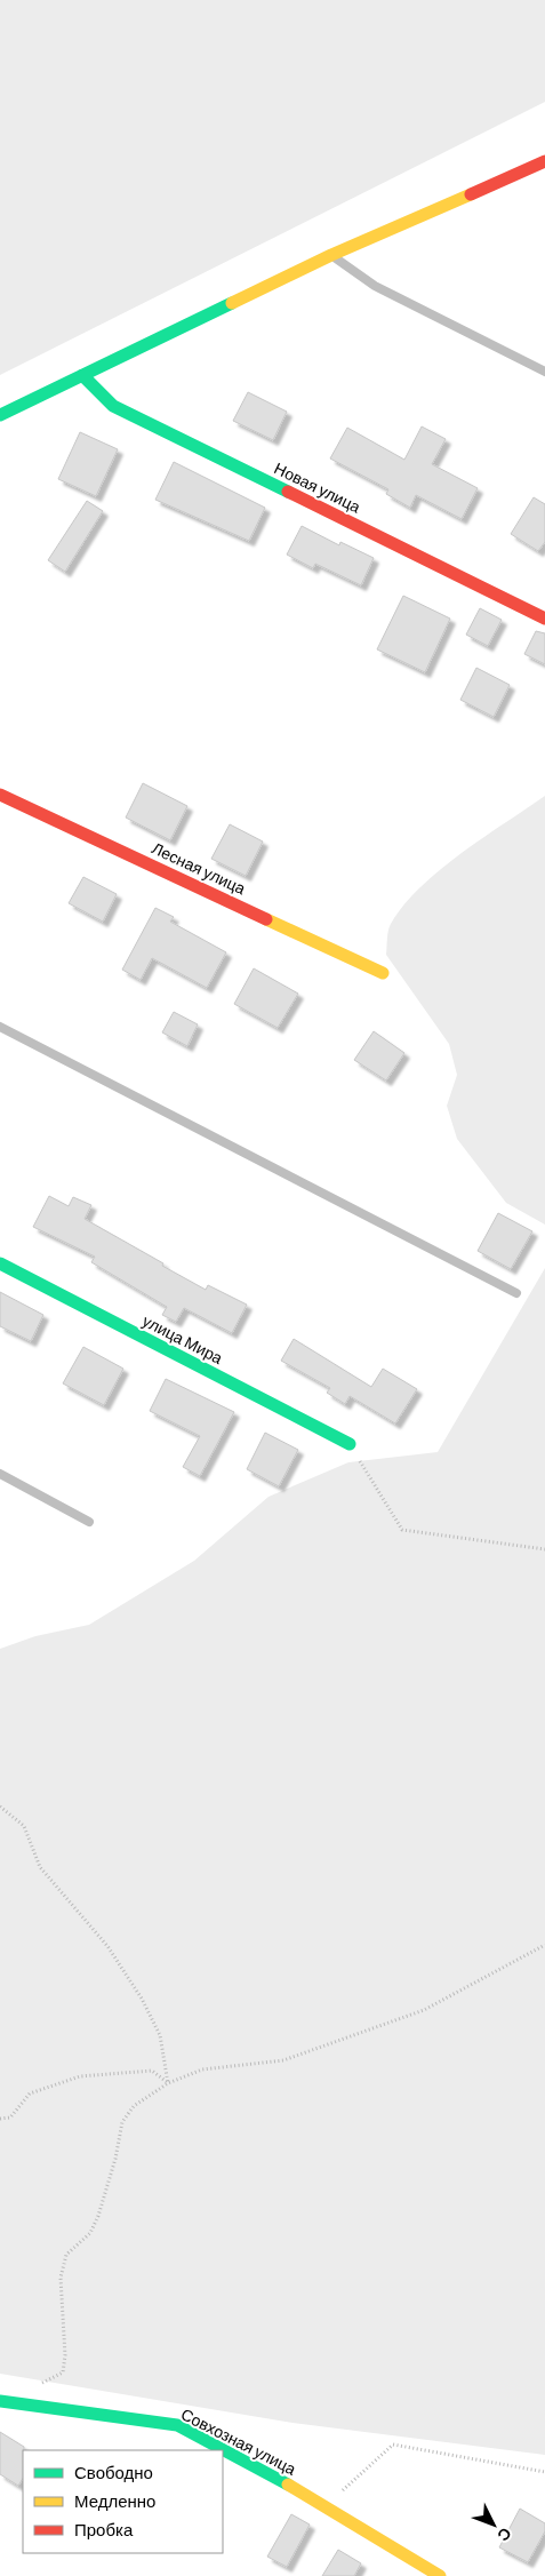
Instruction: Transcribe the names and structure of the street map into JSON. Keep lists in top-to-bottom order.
{
  "streets": {
    "street": [
      "Новая улица",
      "Лесная улица",
      "улица Мира",
      "Совхозная улица"
    ]
  },
  "legend": ["Свободно", "Медленно", "Пробка"],
  "north": "bottom right"
}
